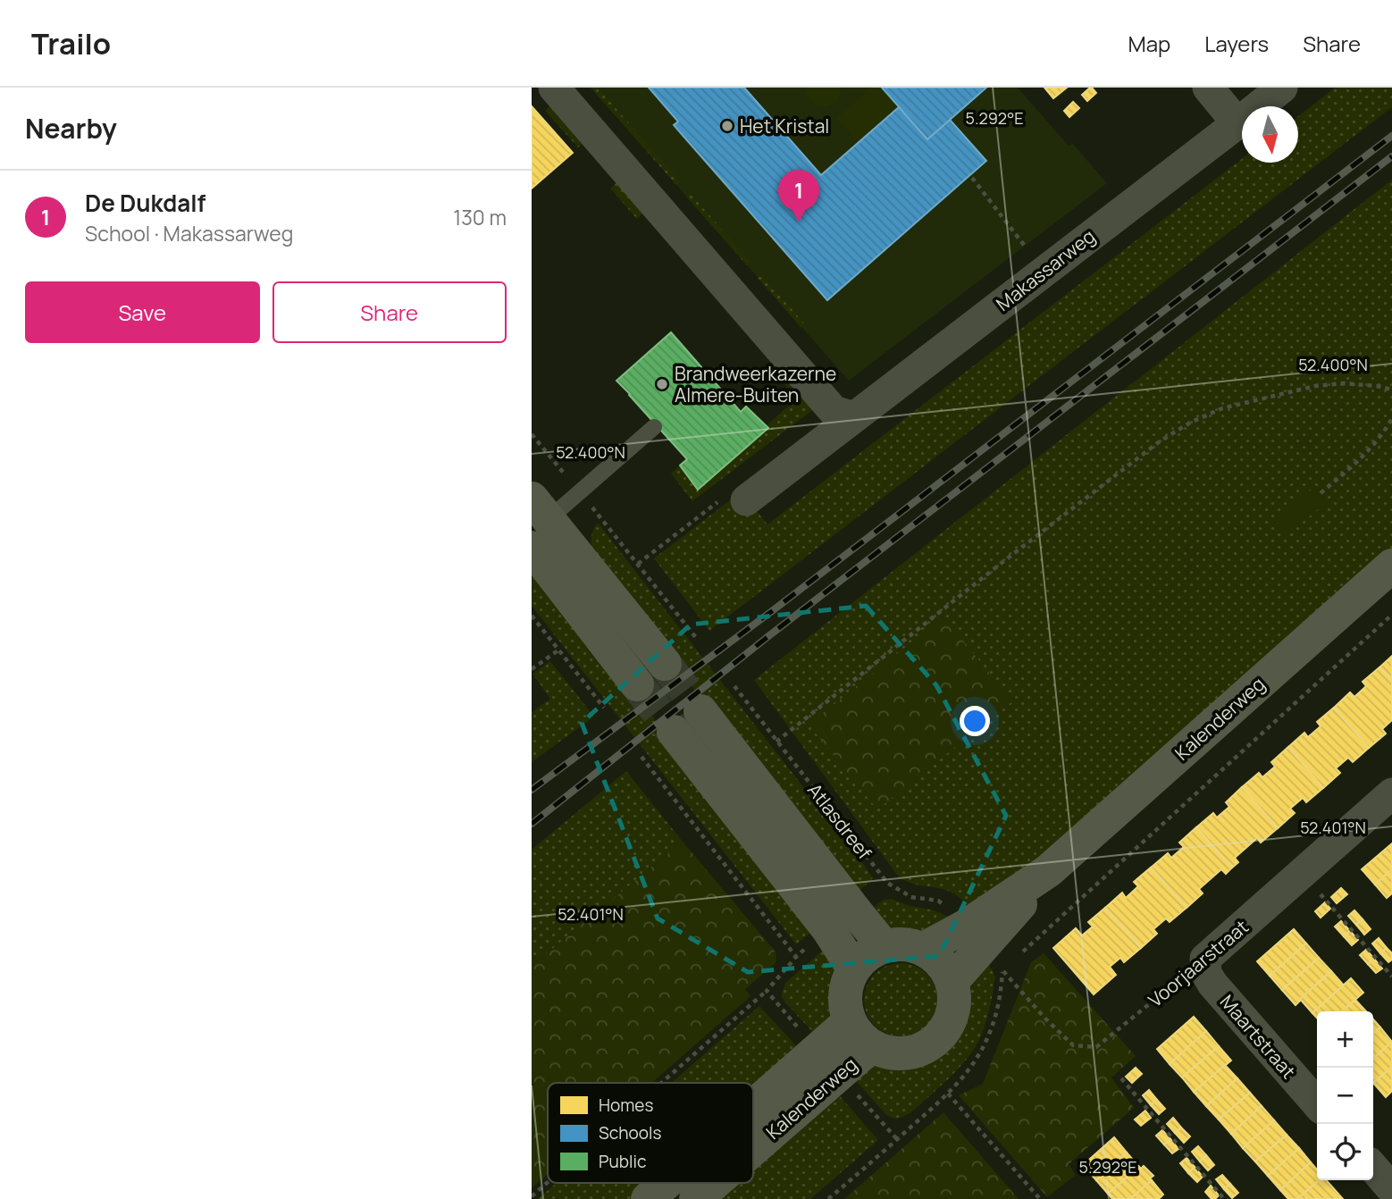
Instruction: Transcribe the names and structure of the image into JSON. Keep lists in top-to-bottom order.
{
  "streets": {
    "main road": ["Kalenderweg"],
    "street": ["Makassarweg", "Voorjaarstraat", "Maartstraat"],
    "path": ["Atlasdreef"]
  },
  "crossings": [
    ["Kalenderweg", "Atlasdreef"],
    ["Voorjaarstraat", "Maartstraat"]
  ],
  "places": ["Het Kristal", "Brandweerkazerne Almere-Buiten"],
  "legend": ["Homes", "Schools", "Public"],
  "north": "bottom",
  "page": {
    "header": "Trailo",
    "nav": ["Map", "Layers", "Share"],
    "heading": "Nearby",
    "list": [
      {
        "mark": "1",
        "name": "De Dukdalf",
        "note": "School · Makassarweg",
        "value": "130 m"
      }
    ],
    "pins": "1",
    "buttons": ["Save", "Share"],
    "map_buttons": ["+", "−"]
  },
  "coordinates": ["5.292°E", "52.400°N", "52.401°N"]
}
